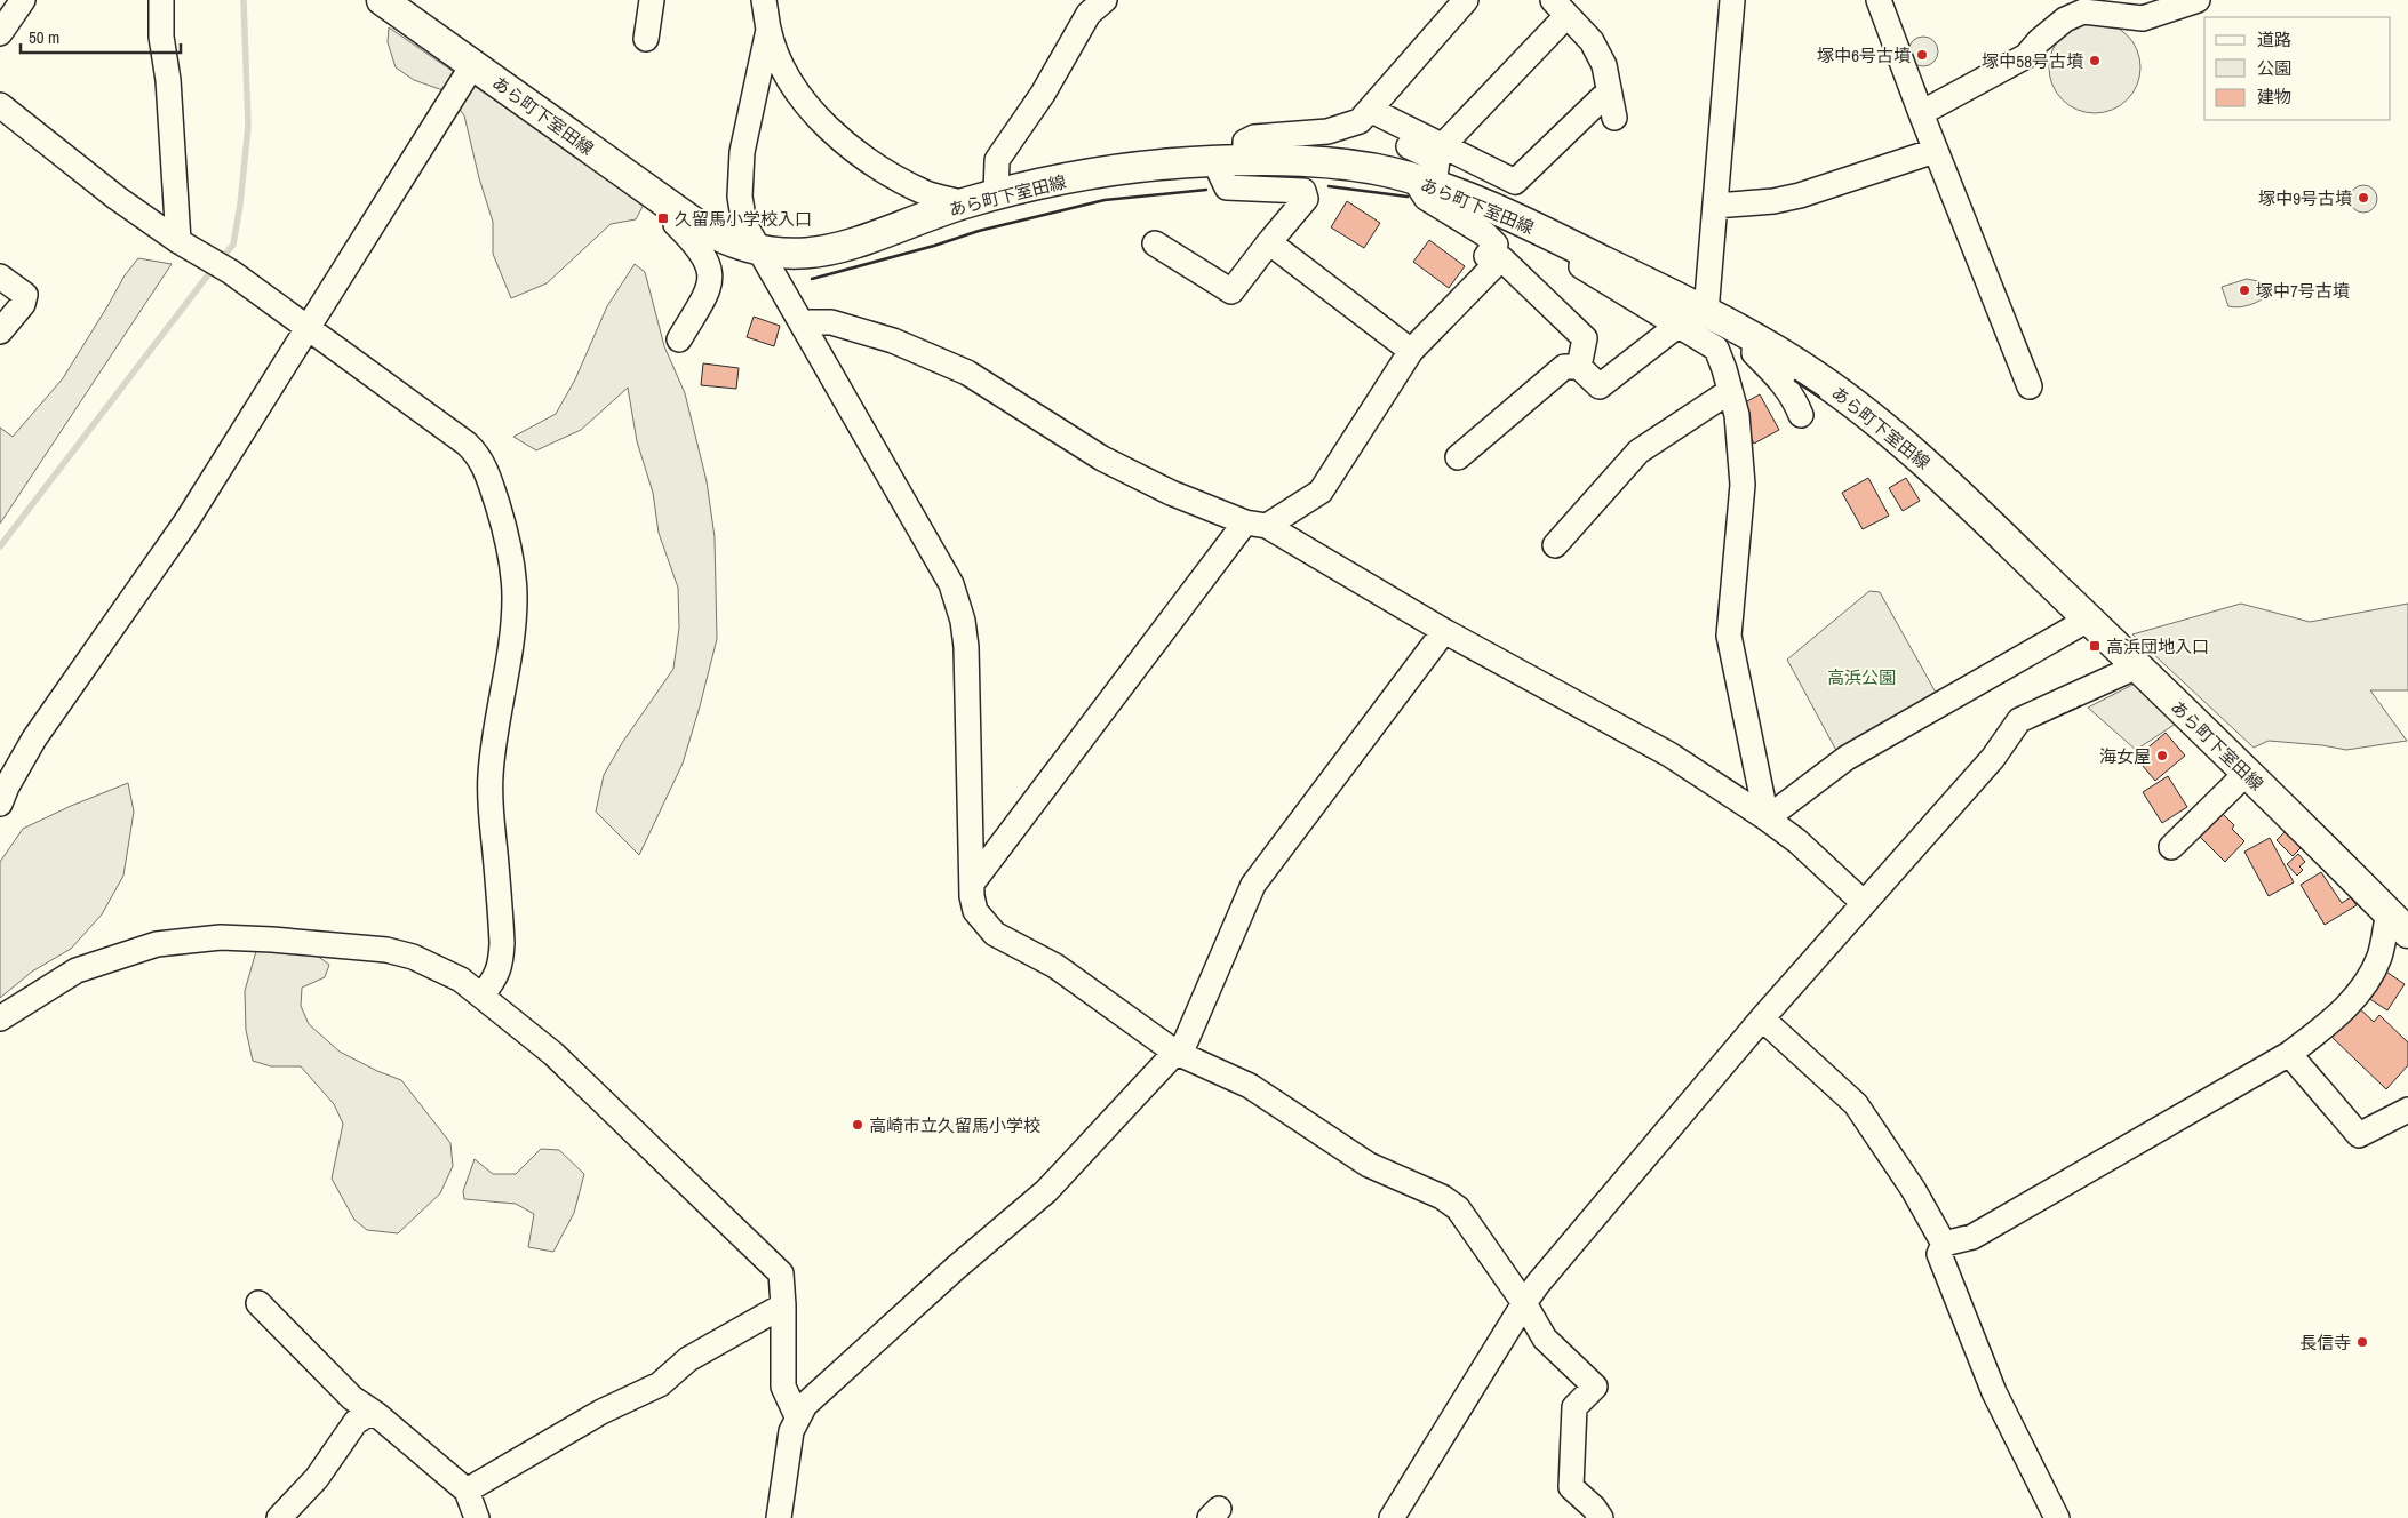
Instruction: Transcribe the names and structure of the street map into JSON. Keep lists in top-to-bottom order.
{
  "streets": {
    "main road": ["あら町下室田線"]
  },
  "parks": ["高浜公園"],
  "places": {
    "other": [
      "塚中6号古墳",
      "塚中58号古墳",
      "塚中9号古墳",
      "塚中7号古墳",
      "海女屋",
      "高崎市立久留馬小学校",
      "長信寺"
    ],
    "transit": ["久留馬小学校入口", "高浜団地入口"]
  },
  "legend": ["道路", "公園", "建物"],
  "scale_bar": "50 m"
}
